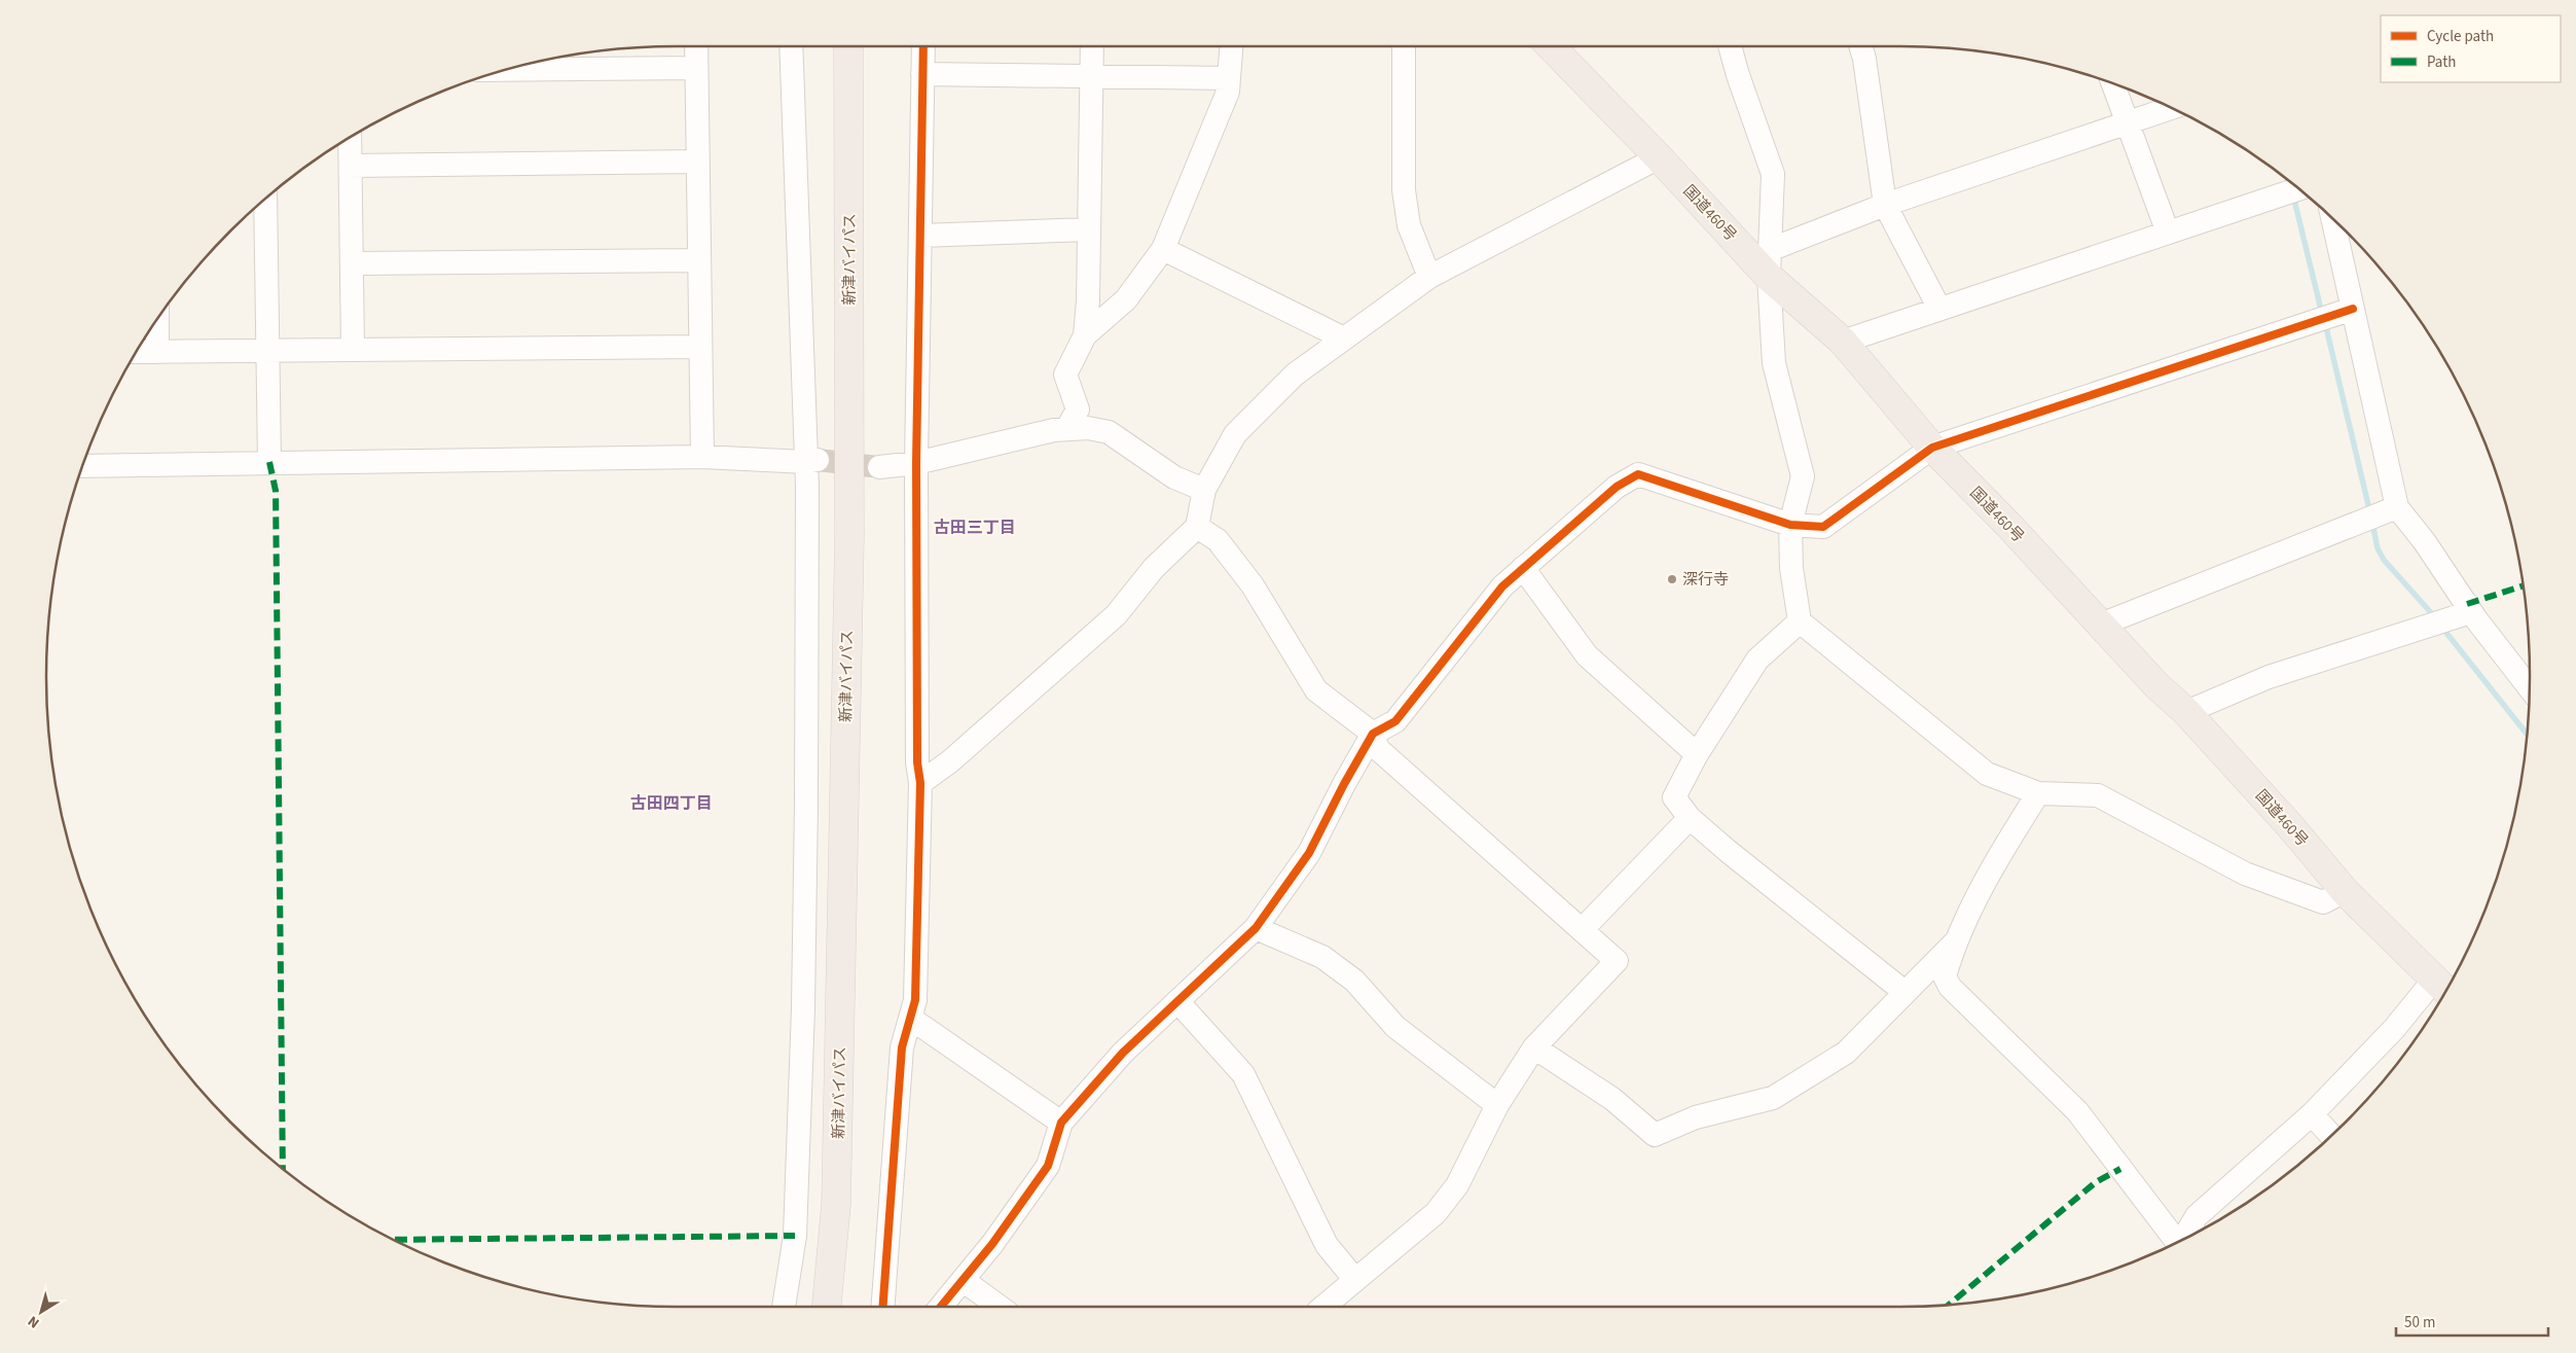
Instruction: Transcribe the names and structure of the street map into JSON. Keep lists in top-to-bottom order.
{
  "streets": {
    "highway": ["国道460号", "新津バイパス"]
  },
  "districts": ["古田三丁目", "古田四丁目"],
  "places": ["深行寺"],
  "legend": ["Cycle path", "Path"],
  "scale_bar": "50 m",
  "north": "bottom left"
}
